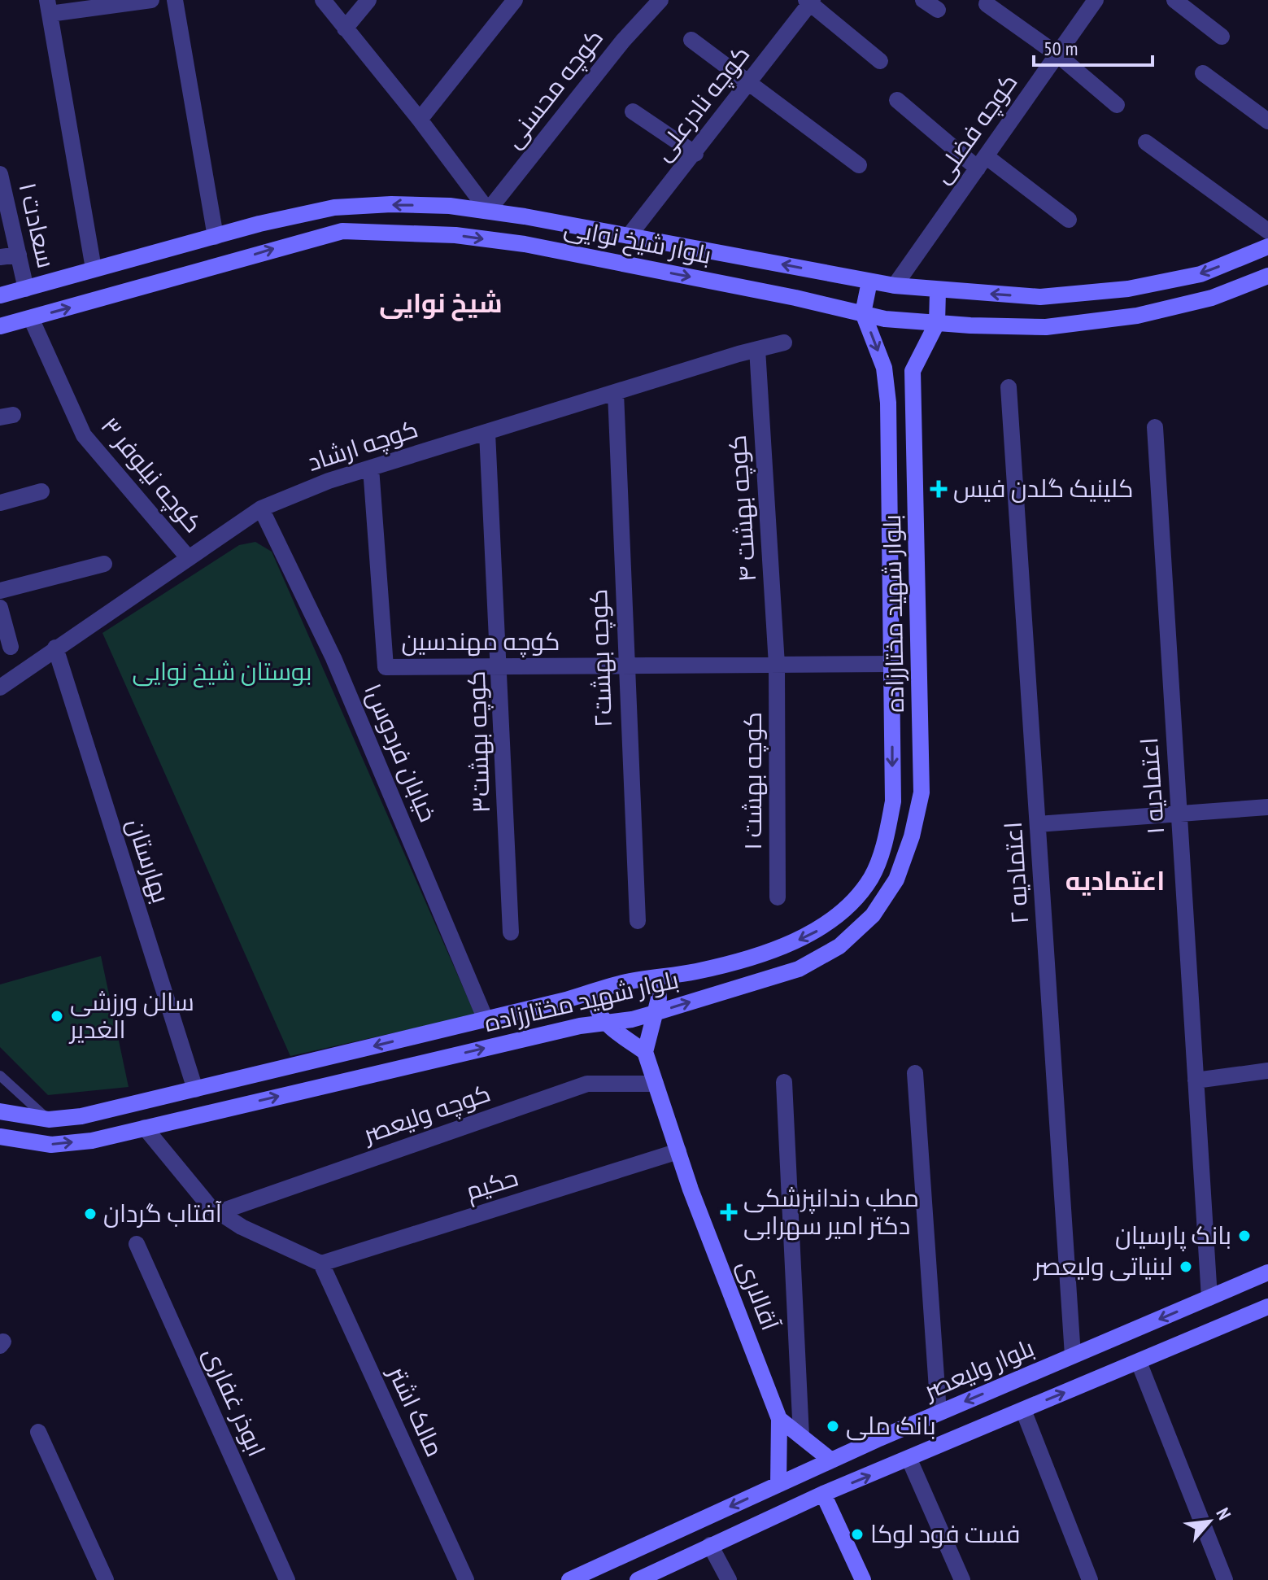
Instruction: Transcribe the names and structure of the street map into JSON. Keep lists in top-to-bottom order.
{
  "streets": {
    "main road": [
      "بلوار شیخ نوایی",
      "بلوار شهید مختارزاده",
      "آقالاری",
      "بلوار ولیعصر"
    ],
    "street": [
      "کوچه محسنی",
      "کوچه نادرعلی",
      "کوچه فضلی",
      "سعادت ۱",
      "کوچه ارشاد",
      "کوچه نیلوفر ۳",
      "کوچه بهشت ۴",
      "کوچه مهندسین",
      "کوچه بهشت۲",
      "کوچه بهشت۳",
      "خیابان فردوس۱",
      "کوچه بهشت ۱",
      "اعتمادیه ۱",
      "بهارستان",
      "اعتمادیه ۲",
      "کوچه ولیعصر",
      "حکیم",
      "ابوذر غفاری",
      "مالک اشتر"
    ]
  },
  "crossings": [
    ["کوچه محسنی", "بلوار شیخ نوایی"],
    ["کوچه نادرعلی", "بلوار شیخ نوایی"],
    ["کوچه فضلی", "بلوار شیخ نوایی"],
    ["سعادت ۱", "بلوار شیخ نوایی"],
    ["بلوار شیخ نوایی", "کوچه نیلوفر ۳"],
    ["بلوار شیخ نوایی", "بلوار شهید مختارزاده"],
    ["کوچه ارشاد", "کوچه نیلوفر ۳"],
    ["کوچه ارشاد", "کوچه بهشت ۴"],
    ["کوچه ارشاد", "کوچه مهندسین"],
    ["کوچه ارشاد", "کوچه بهشت۲"],
    ["کوچه ارشاد", "کوچه بهشت۳"],
    ["کوچه ارشاد", "خیابان فردوس۱"],
    ["کوچه ارشاد", "بهارستان"],
    ["کوچه بهشت ۴", "کوچه مهندسین"],
    ["کوچه بهشت ۴", "کوچه بهشت ۱"],
    ["بلوار شهید مختارزاده", "کوچه مهندسین"],
    ["بلوار شهید مختارزاده", "خیابان فردوس۱"],
    ["بلوار شهید مختارزاده", "بهارستان"],
    ["کوچه مهندسین", "کوچه بهشت۲"],
    ["کوچه مهندسین", "کوچه بهشت۳"],
    ["کوچه مهندسین", "کوچه بهشت ۱"],
    ["اعتمادیه ۱", "بلوار ولیعصر"],
    ["اعتمادیه ۲", "بلوار ولیعصر"],
    ["کوچه ولیعصر", "آقالاری"],
    ["حکیم", "آقالاری"],
    ["حکیم", "مالک اشتر"]
  ],
  "districts": ["شیخ نوایی", "اعتمادیه"],
  "parks": ["بوستان شیخ نوایی"],
  "places": {
    "health": ["کلینیک گلدن فیس", "مطب دندانپزشکی دکتر امیر سهرابی"],
    "other": [
      "سالن ورزشی الغدیر",
      "آفتاب گردان",
      "بانک پارسیان",
      "لبنیاتی ولیعصر",
      "بانک ملی",
      "فست فود لوکا"
    ]
  },
  "scale_bar": "50 m",
  "north": "top right"
}
